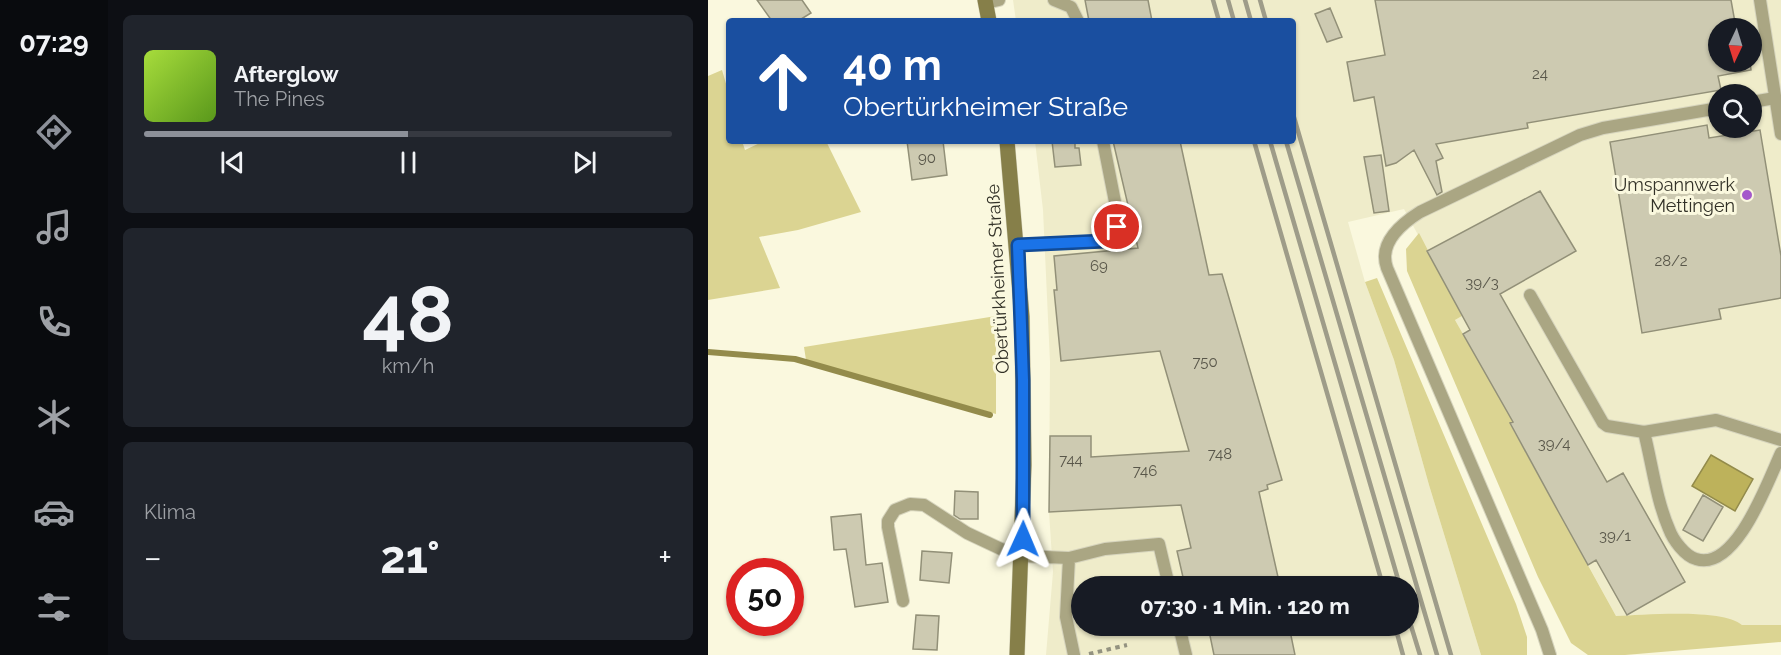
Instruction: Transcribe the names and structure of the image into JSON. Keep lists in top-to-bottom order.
{
  "streets": {
    "main road": ["Obertürkheimer Straße"]
  },
  "places": ["Umspannwerk Mettingen"],
  "house_numbers": [
    "24",
    "90",
    "28/2",
    "69",
    "39/3",
    "750",
    "39/4",
    "748",
    "744",
    "746",
    "39/1"
  ],
  "north": "bottom",
  "page": {
    "tabs": "07:29",
    "turn": ["40 m", "Obertürkheimer Straße"],
    "song": ["Afterglow", "The Pines"],
    "tile": [
      ["48", "km/h"],
      "Klima"
    ],
    "heat": ["−", "21°", "+"],
    "limit": "50",
    "trip": "07:30 · 1 Min. · 120 m"
  }
}
